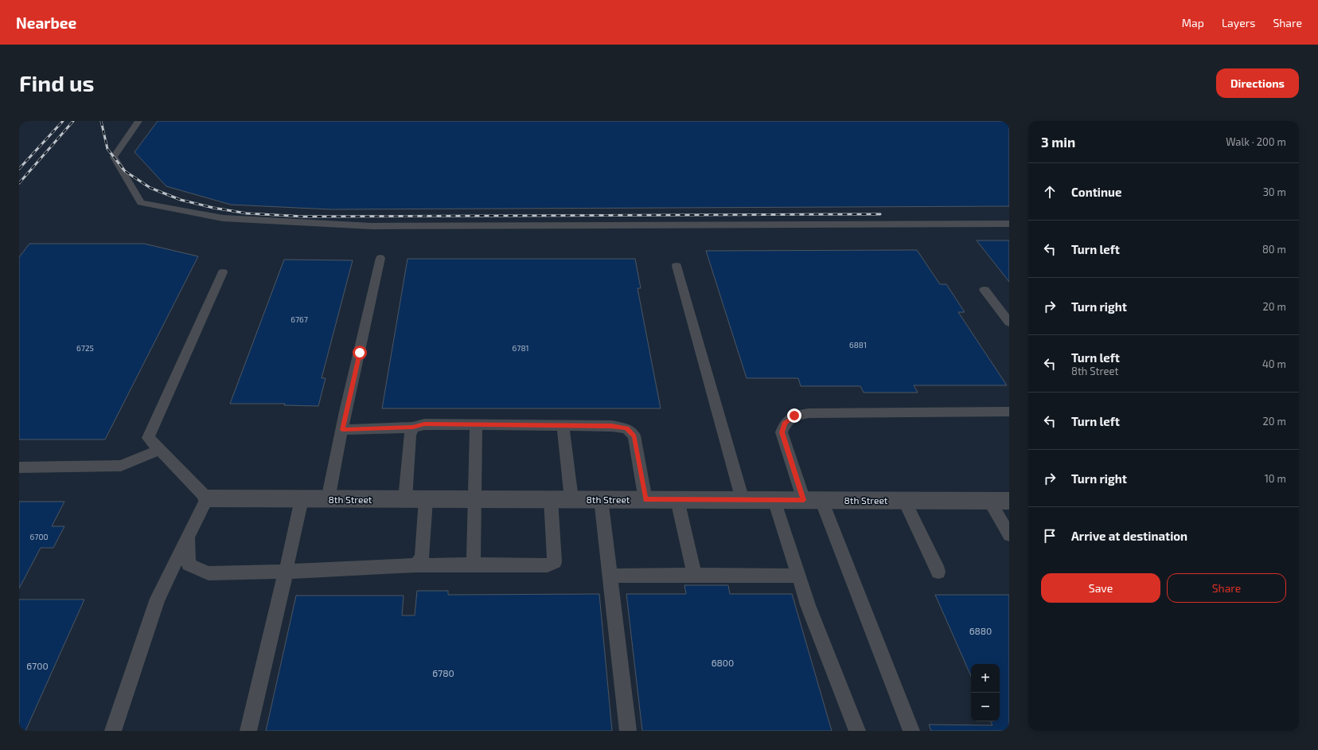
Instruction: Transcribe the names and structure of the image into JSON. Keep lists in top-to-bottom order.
{
  "streets": {
    "street": ["8th Street"]
  },
  "house_numbers": [
    "6767",
    "6881",
    "6725",
    "6781",
    "6700",
    "6880",
    "6800",
    "6700",
    "6780"
  ],
  "page": {
    "header": "Nearbee",
    "nav": ["Map", "Layers", "Share"],
    "buttons": [
      "Directions",
      ["Save", "Share"]
    ],
    "title": "Find us",
    "heading": ["3 min", "Walk · 200 m"],
    "list": [
      ["Continue", "30 m"],
      ["Turn left", "80 m"],
      ["Turn right", "20 m"],
      ["Turn left", "8th Street", "40 m"],
      ["Turn left", "20 m"],
      ["Turn right", "10 m"],
      "Arrive at destination"
    ],
    "map_buttons": ["+", "−"]
  }
}
